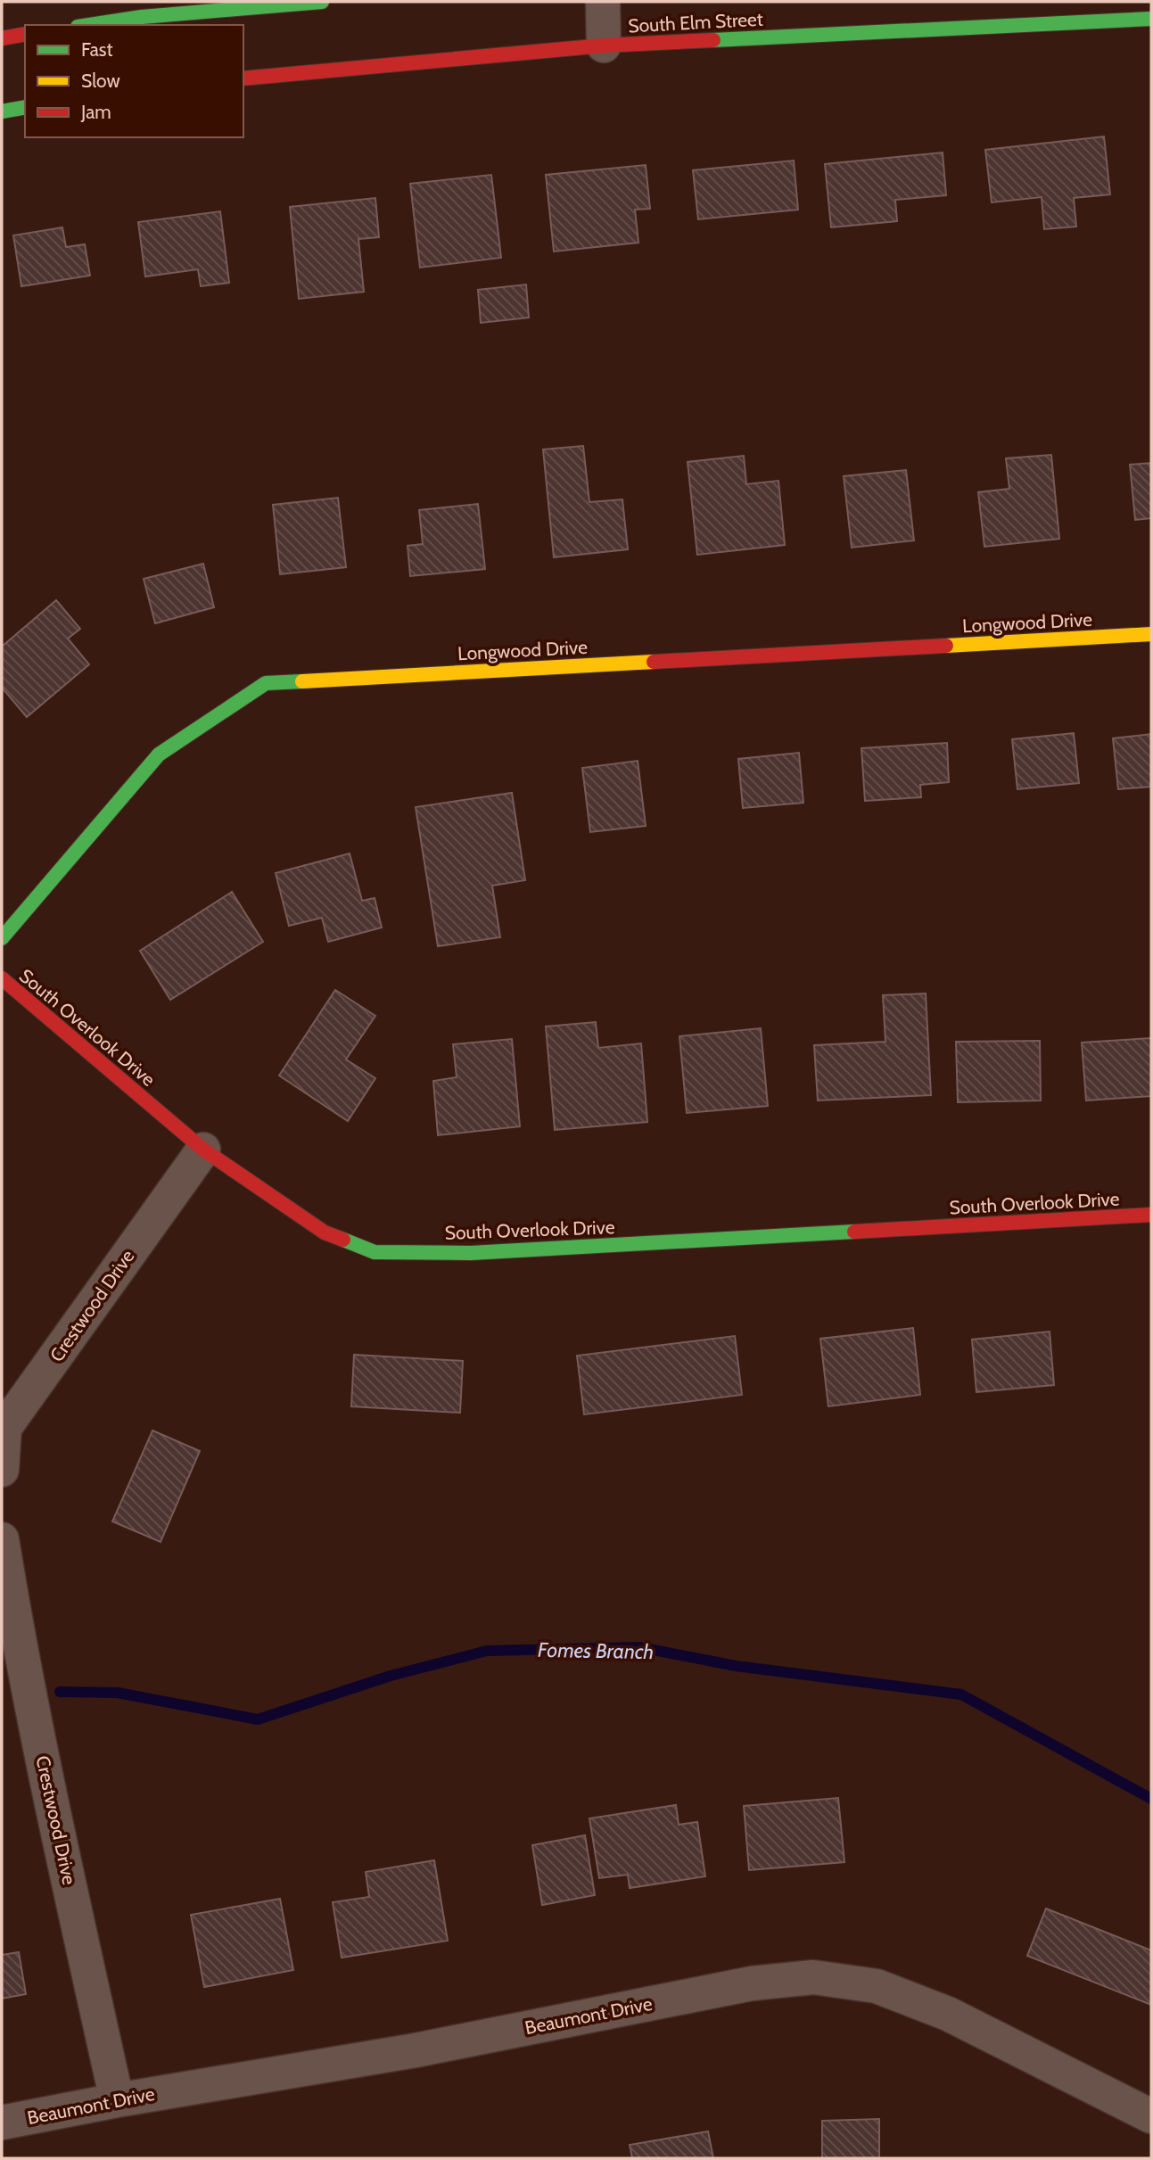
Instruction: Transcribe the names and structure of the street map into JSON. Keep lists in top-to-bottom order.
{
  "streets": {
    "street": [
      "South Elm Street",
      "Longwood Drive",
      "South Overlook Drive",
      "Crestwood Drive",
      "Beaumont Drive"
    ]
  },
  "crossings": [
    ["South Overlook Drive", "Crestwood Drive"],
    ["Crestwood Drive", "Beaumont Drive"]
  ],
  "water": ["Fomes Branch"],
  "legend": ["Fast", "Slow", "Jam"]
}
